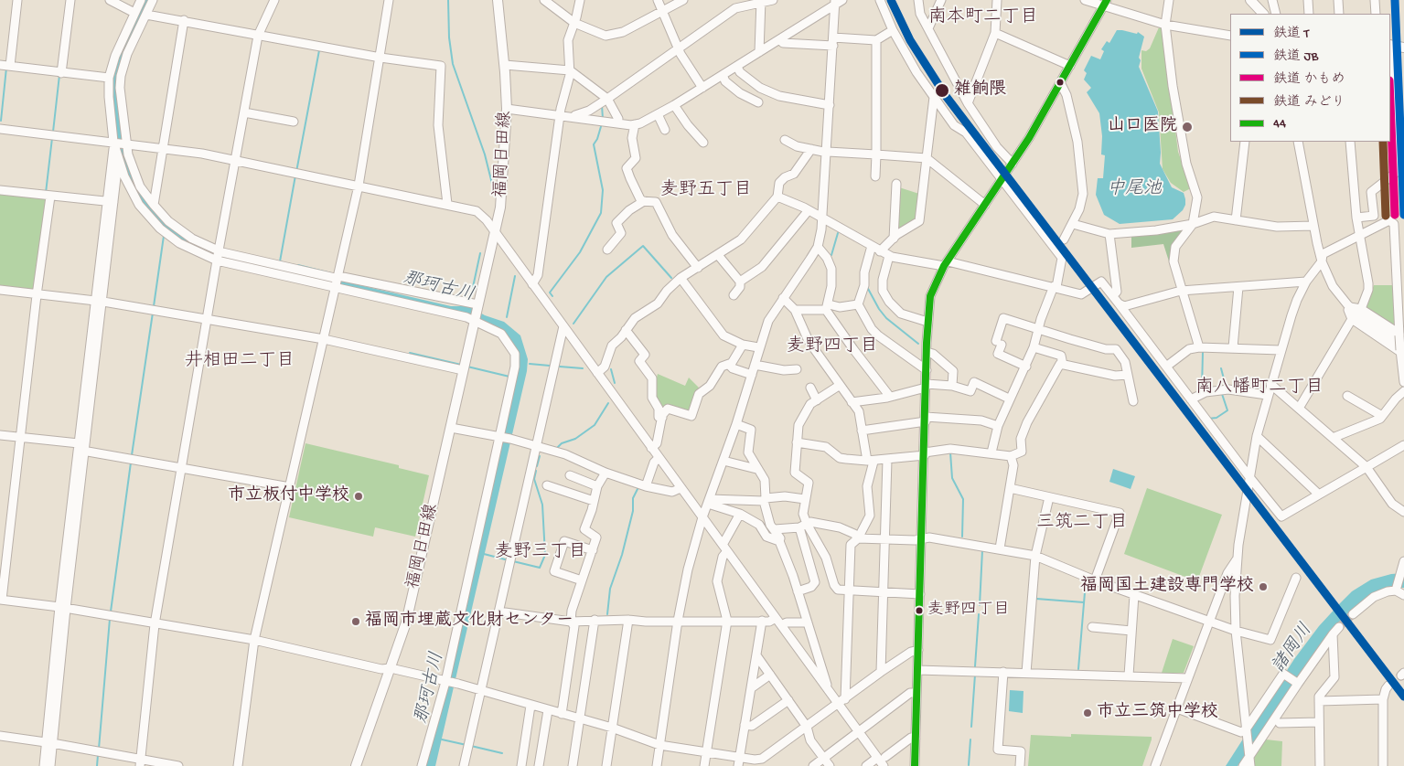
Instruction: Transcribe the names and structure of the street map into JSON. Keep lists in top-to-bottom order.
{
  "streets": {
    "main road": ["福岡日田線"]
  },
  "districts": [
    "南本町二丁目",
    "麦野五丁目",
    "麦野四丁目",
    "井相田二丁目",
    "南八幡町二丁目",
    "三筑二丁目",
    "麦野三丁目"
  ],
  "water": ["中尾池", "那珂古川", "諸岡川"],
  "places": [
    "雑餉隈",
    "山口医院",
    "市立板付中学校",
    "福岡国土建設専門学校",
    "麦野四丁目",
    "福岡市埋蔵文化財センター",
    "市立三筑中学校"
  ],
  "lines": [
    "rail line T",
    "rail line JB",
    "transit line 44",
    "rail line かもめ",
    "rail line みどり"
  ],
  "legend": [
    "鉄道 T",
    "鉄道 JB",
    "鉄道 かもめ",
    "鉄道 みどり",
    "44"
  ]
}
